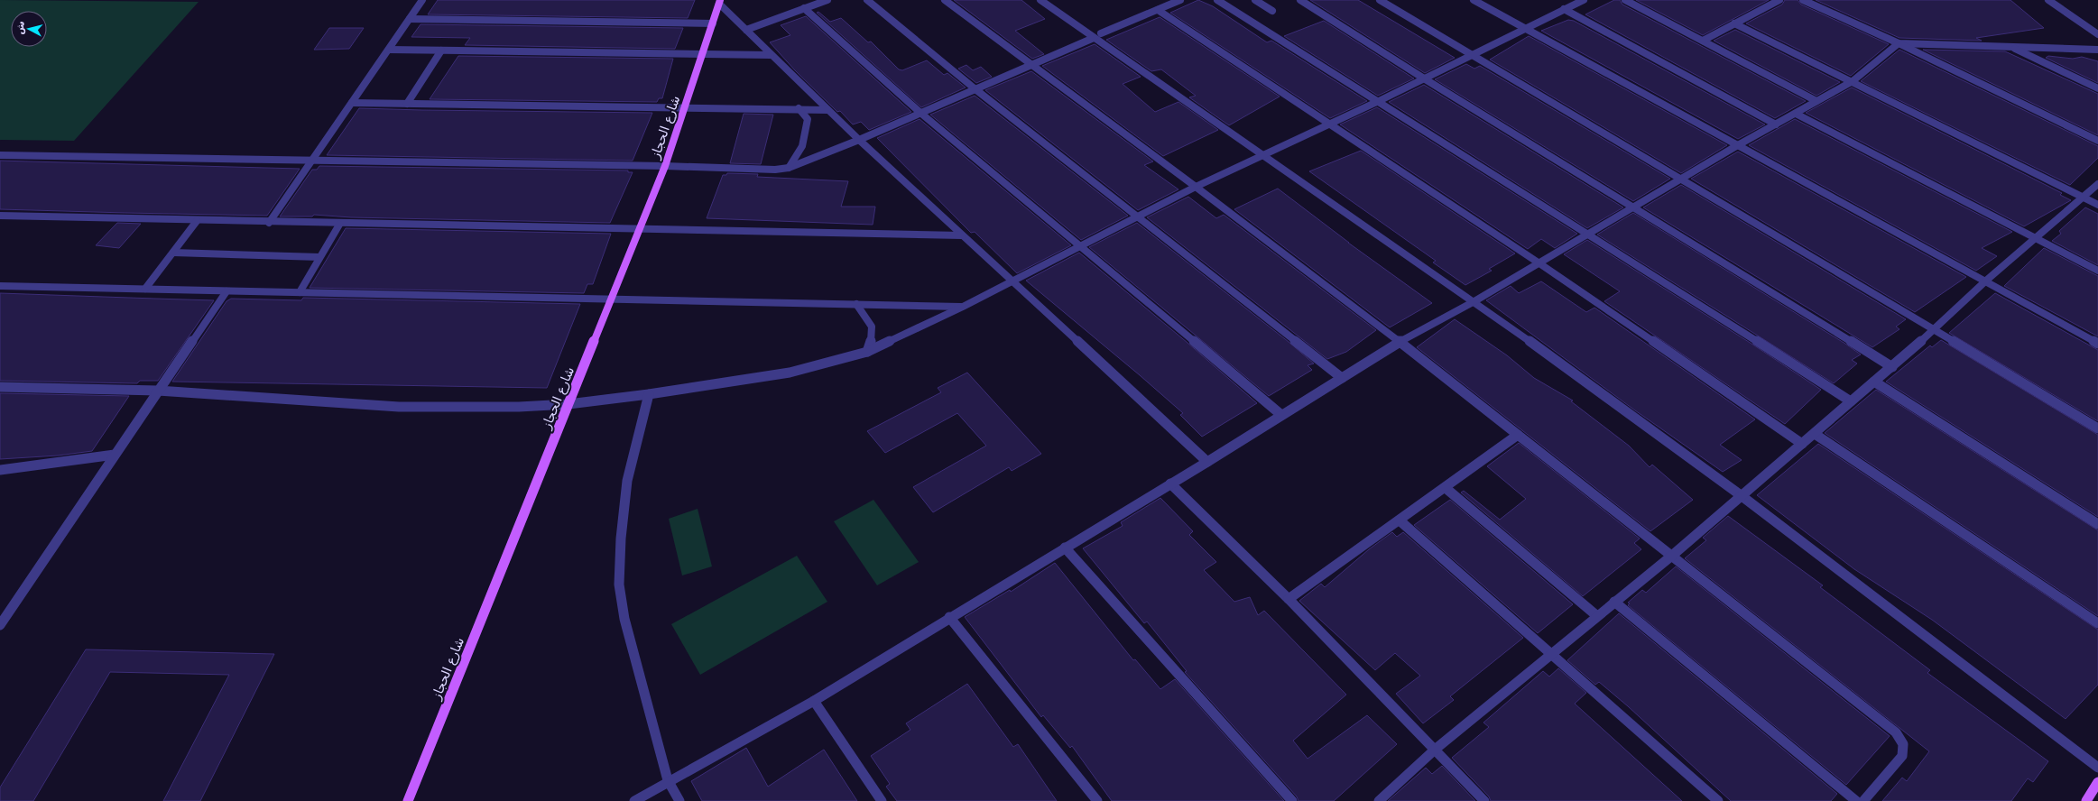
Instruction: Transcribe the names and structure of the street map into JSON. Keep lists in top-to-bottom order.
{
  "streets": {
    "main road": ["شارع الحجاز"]
  },
  "north": "left"
}
